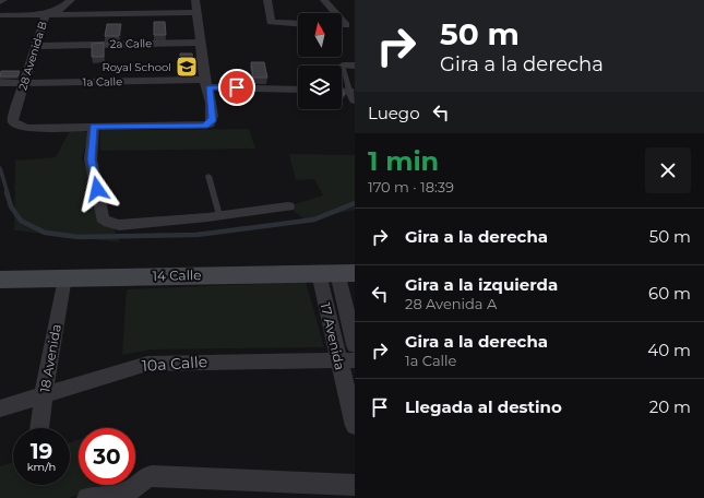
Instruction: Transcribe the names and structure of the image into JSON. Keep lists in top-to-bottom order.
{
  "streets": {
    "street": [
      "2a Calle",
      "28 Avenida B",
      "1a Calle",
      "14 Calle",
      "17 Avenida",
      "18 Avenida",
      "10a Calle"
    ]
  },
  "crossings": [
    ["2a Calle", "28 Avenida B"],
    ["28 Avenida B", "1a Calle"],
    ["14 Calle", "17 Avenida"],
    ["14 Calle", "18 Avenida"],
    ["17 Avenida", "10a Calle"],
    ["18 Avenida", "10a Calle"]
  ],
  "places": {
    "school or university": ["Royal School"]
  },
  "north": "top",
  "page": {
    "turn": ["50 m", "Gira a la derecha"],
    "then": "Luego",
    "heading": ["1 min", "170 m · 18:39"],
    "list": [
      {
        "name": "Gira a la derecha",
        "value": "50 m"
      },
      {
        "name": "Gira a la izquierda",
        "note": "28 Avenida A",
        "value": "60 m"
      },
      {
        "name": "Gira a la derecha",
        "note": "1a Calle",
        "value": "40 m"
      },
      {
        "name": "Llegada al destino",
        "value": "20 m"
      }
    ],
    "speed": "19 km/h",
    "limit": "30"
  }
}
